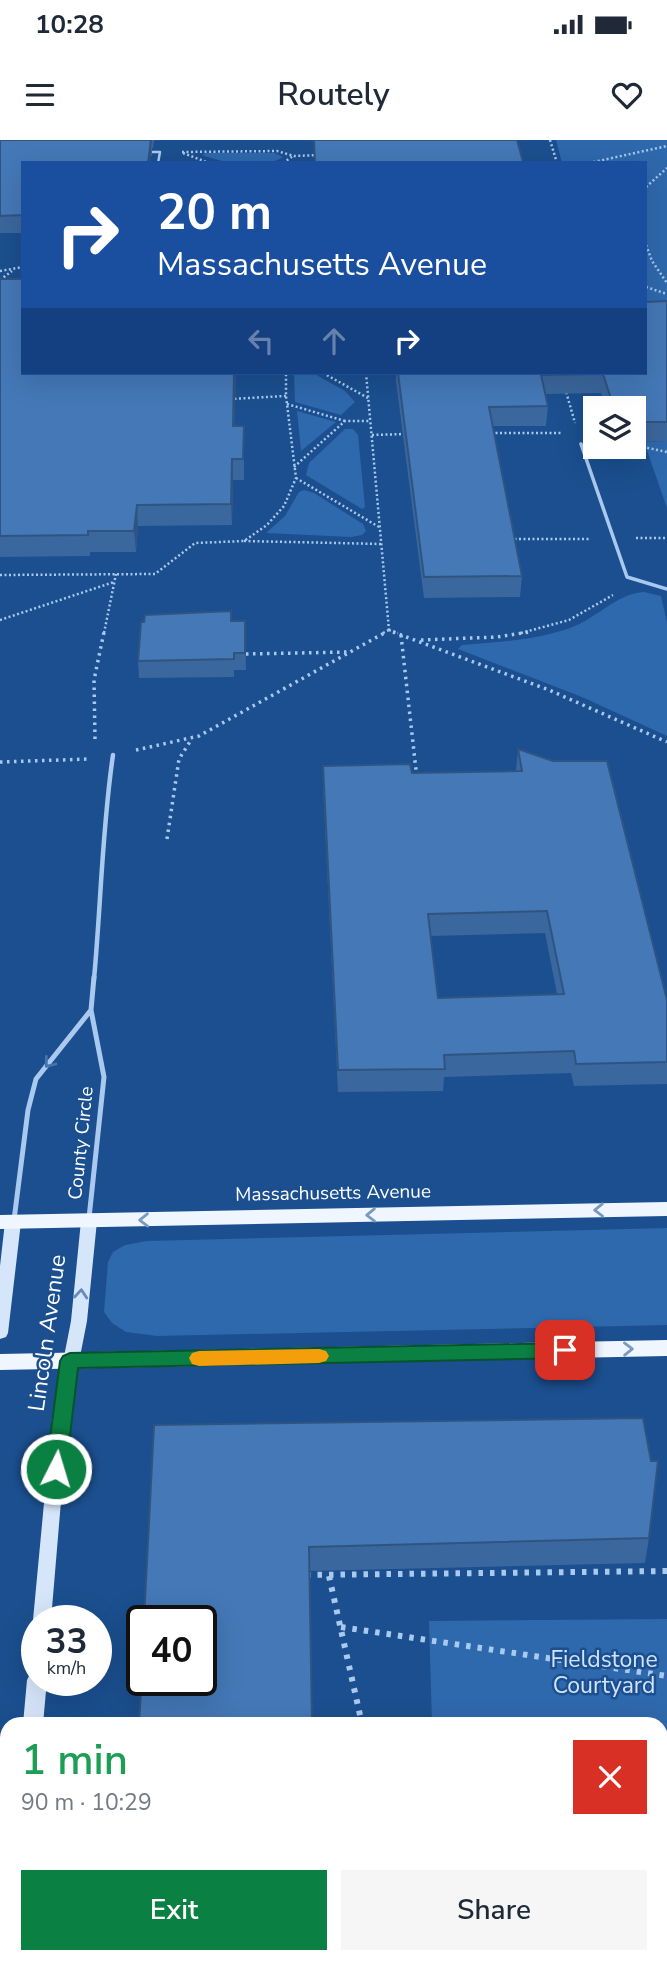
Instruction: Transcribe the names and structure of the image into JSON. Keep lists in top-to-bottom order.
{
  "streets": {
    "main road": ["Massachusetts Avenue"],
    "street": ["Lincoln Avenue"],
    "lane": ["County Circle"]
  },
  "crossings": [
    ["County Circle", "Massachusetts Avenue"],
    ["County Circle", "Lincoln Avenue"],
    ["Massachusetts Avenue", "Lincoln Avenue"]
  ],
  "parks": ["Fieldstone Courtyard"],
  "page": {
    "status": "10:28",
    "header": "Routely",
    "turn": ["20 m", "Massachusetts Avenue"],
    "speed": "33 km/h",
    "limit": "40",
    "heading": ["1 min", "90 m · 10:29"],
    "buttons": ["Exit", "Share"]
  }
}
